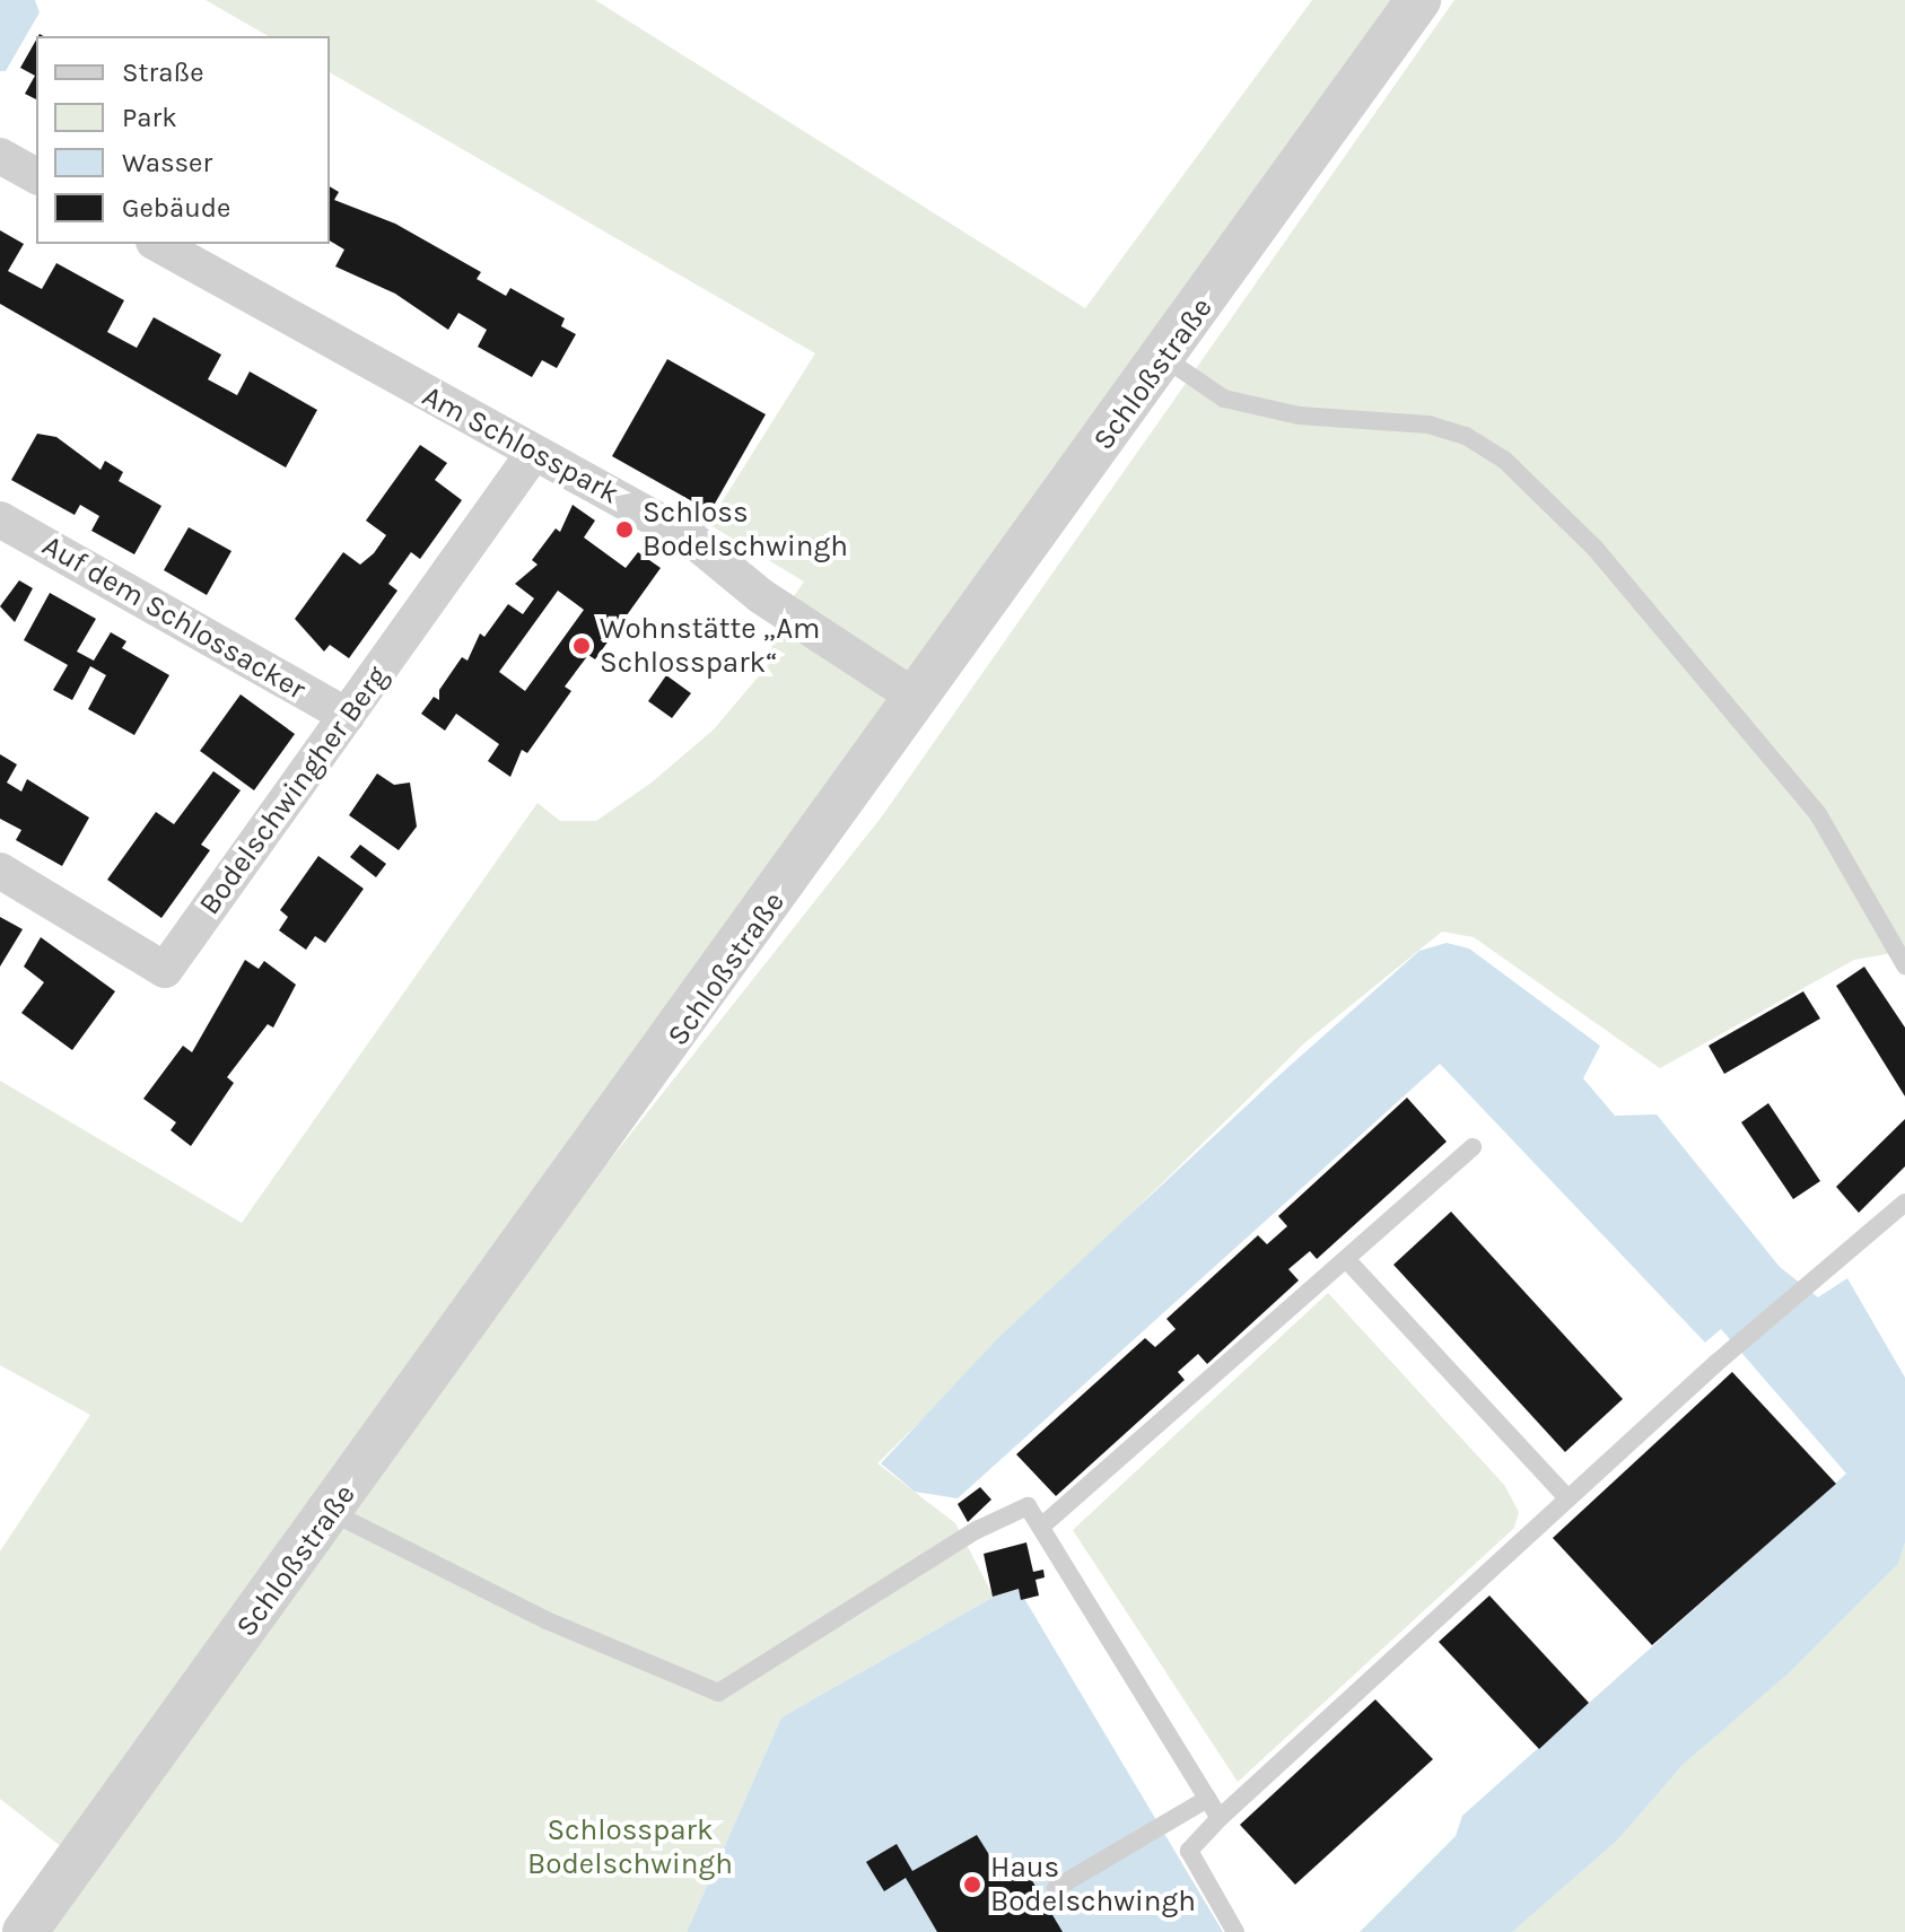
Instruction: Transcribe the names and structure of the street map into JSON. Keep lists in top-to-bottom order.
{
  "streets": {
    "street": [
      "Schloßstraße",
      "Am Schlosspark",
      "Auf dem Schlossacker",
      "Bodelschwingher Berg"
    ]
  },
  "crossings": [
    ["Schloßstraße", "Am Schlosspark"],
    ["Am Schlosspark", "Bodelschwingher Berg"],
    ["Auf dem Schlossacker", "Bodelschwingher Berg"]
  ],
  "parks": ["Schlosspark Bodelschwingh"],
  "places": ["Schloss Bodelschwingh", "Wohnstätte „Am Schlosspark“", "Haus Bodelschwingh"],
  "legend": [
    "Straße",
    "Park",
    "Wasser",
    "Gebäude"
  ]
}
